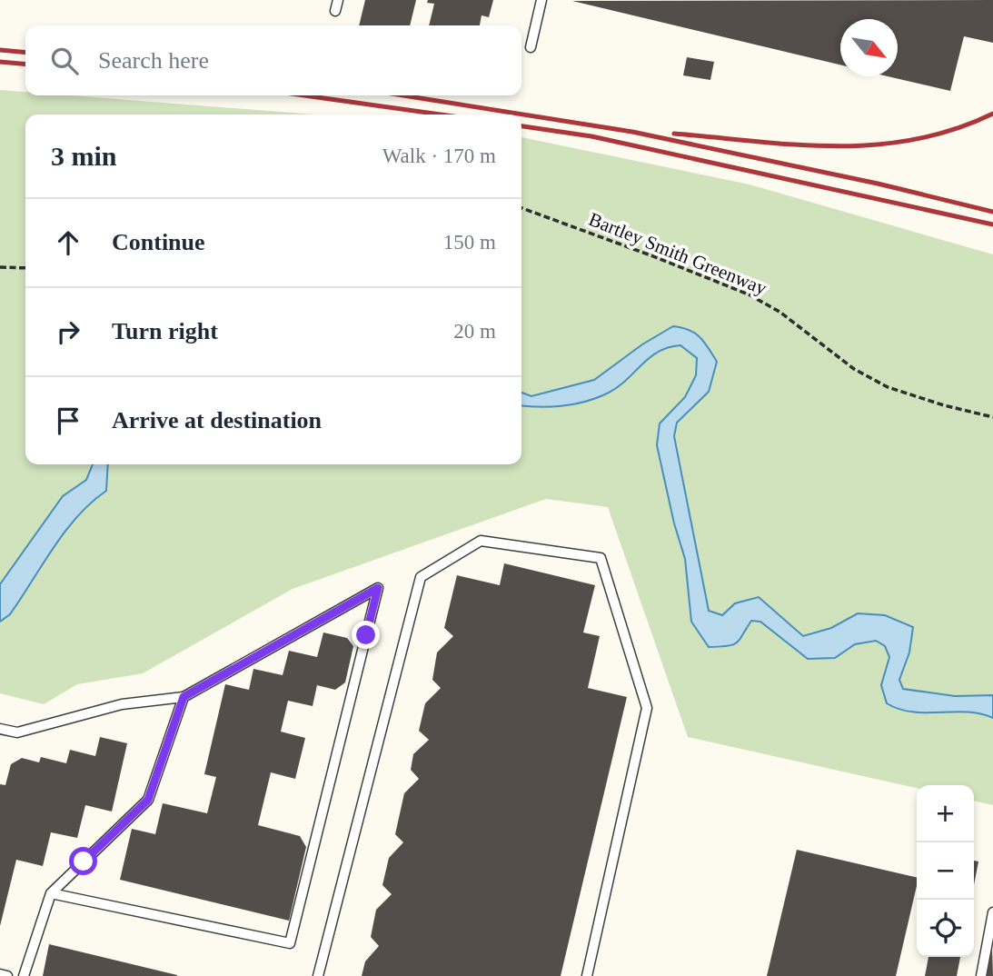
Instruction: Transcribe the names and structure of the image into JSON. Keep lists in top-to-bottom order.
{
  "streets": {
    "path": ["Bartley Smith Greenway"]
  },
  "north": "bottom right",
  "page": {
    "search": "Search here",
    "heading": ["3 min", "Walk · 170 m"],
    "list": [
      ["Continue", "150 m"],
      ["Turn right", "20 m"],
      "Arrive at destination"
    ],
    "map_buttons": ["+", "−"]
  }
}
